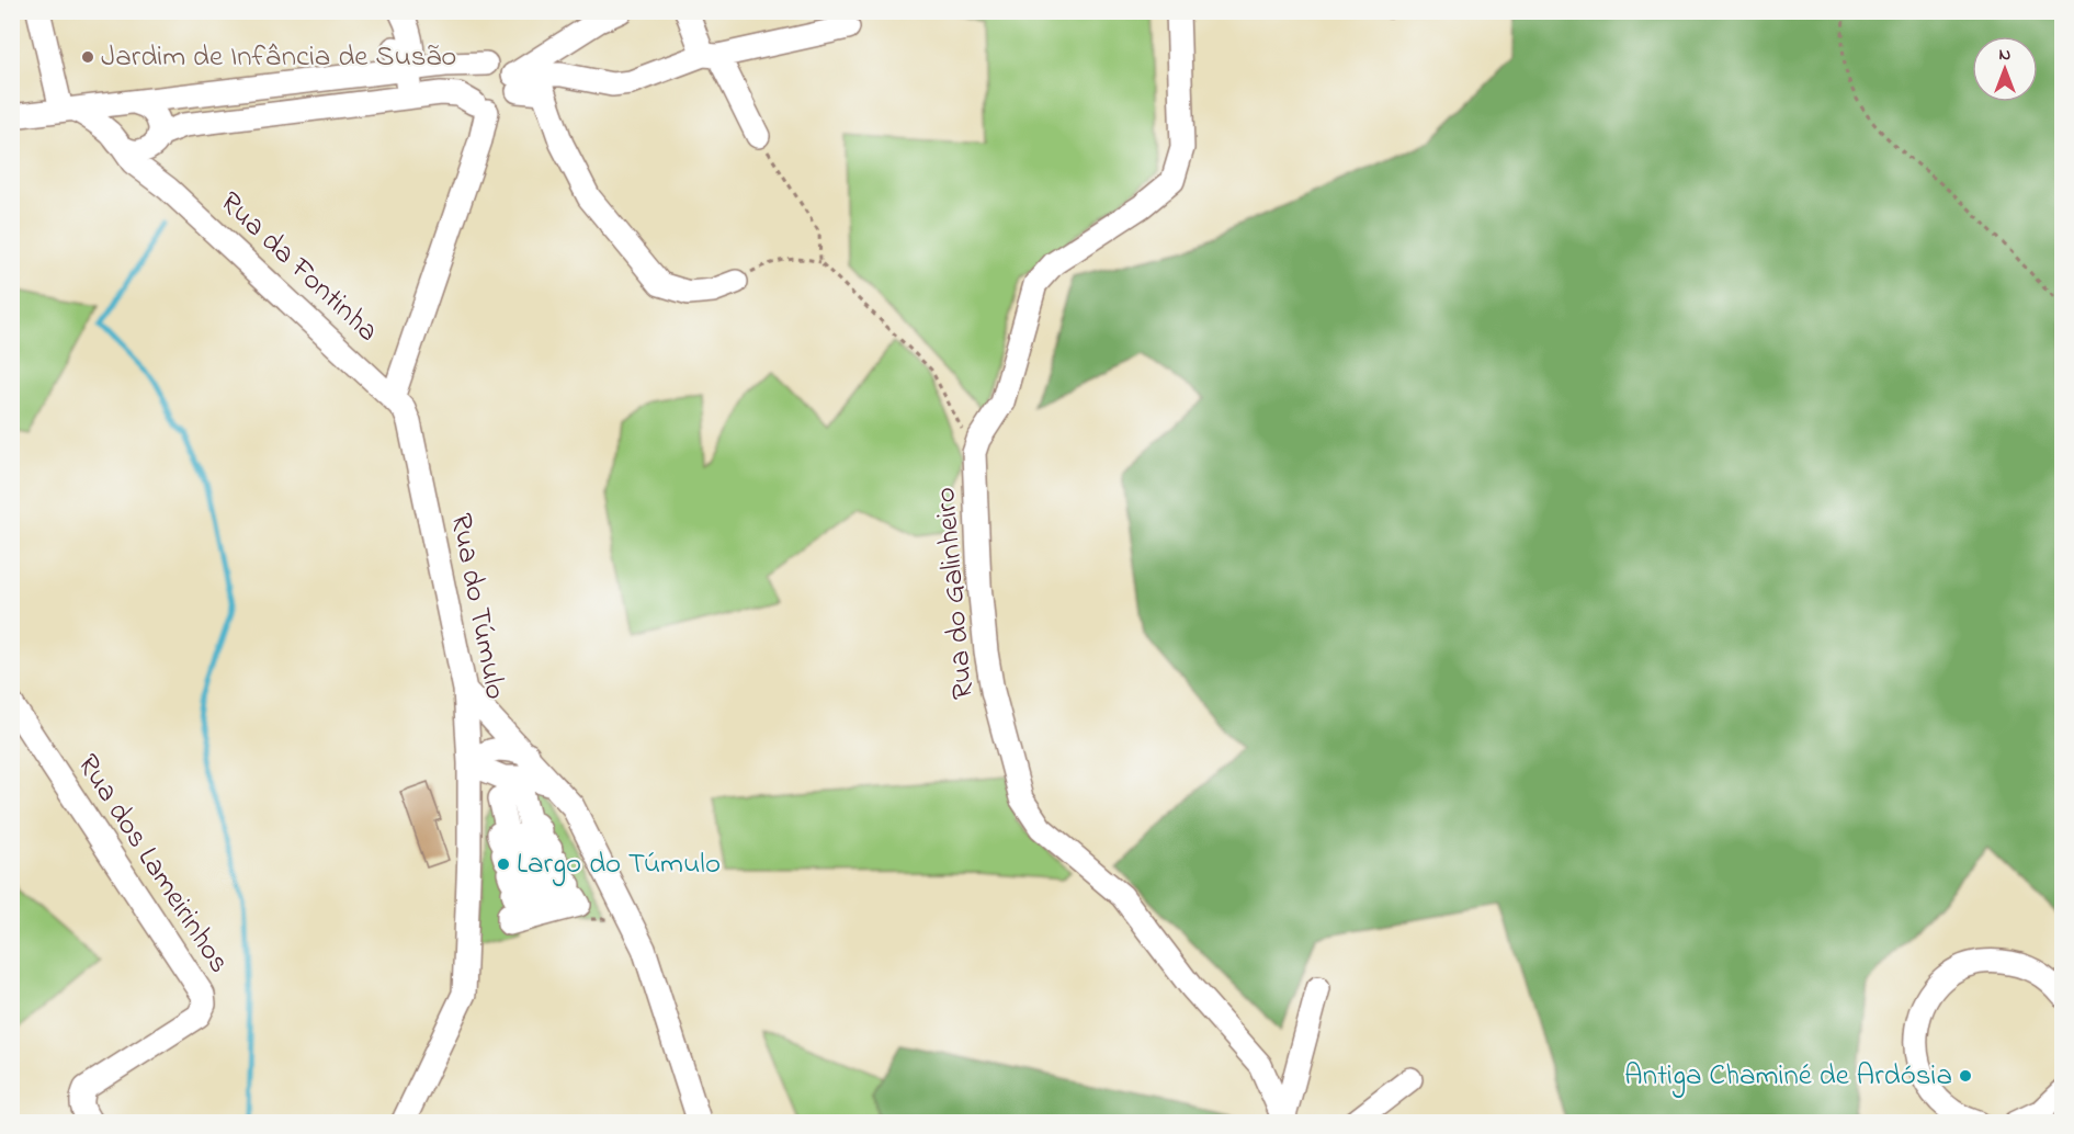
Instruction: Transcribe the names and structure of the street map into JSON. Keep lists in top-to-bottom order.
{
  "streets": {
    "street": [
      "Rua da Fontinha",
      "Rua do Galinheiro",
      "Rua do Túmulo",
      "Rua dos Lameirinhos"
    ]
  },
  "crossings": [
    ["Rua da Fontinha", "Rua do Túmulo"]
  ],
  "places": ["Jardim de Infância de Susão", "Largo do Túmulo", "Antiga Chaminé de Ardósia"],
  "north": "top"
}
